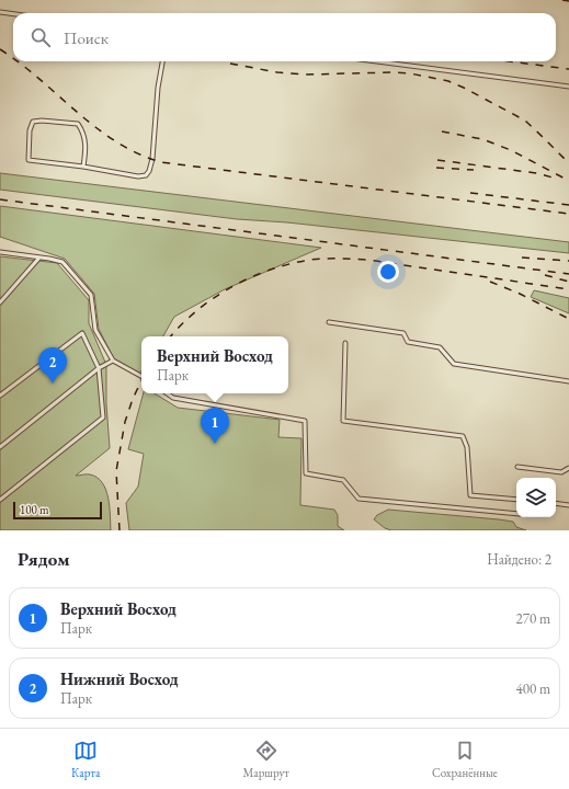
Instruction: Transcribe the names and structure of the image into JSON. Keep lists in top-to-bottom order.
{
  "scale_bar": "100 m",
  "page": {
    "search": "Поиск",
    "popup": ["Верхний Восход", "Парк"],
    "pins": ["2", "1"],
    "scale": "100 m",
    "heading": ["Рядом", "Найдено: 2"],
    "list": [
      {
        "mark": "1",
        "name": "Верхний Восход",
        "note": "Парк",
        "value": "270 m"
      },
      {
        "mark": "2",
        "name": "Нижний Восход",
        "note": "Парк",
        "value": "400 m"
      }
    ],
    "nav": ["Карта", "Маршрут", "Сохранённые"]
  }
}
